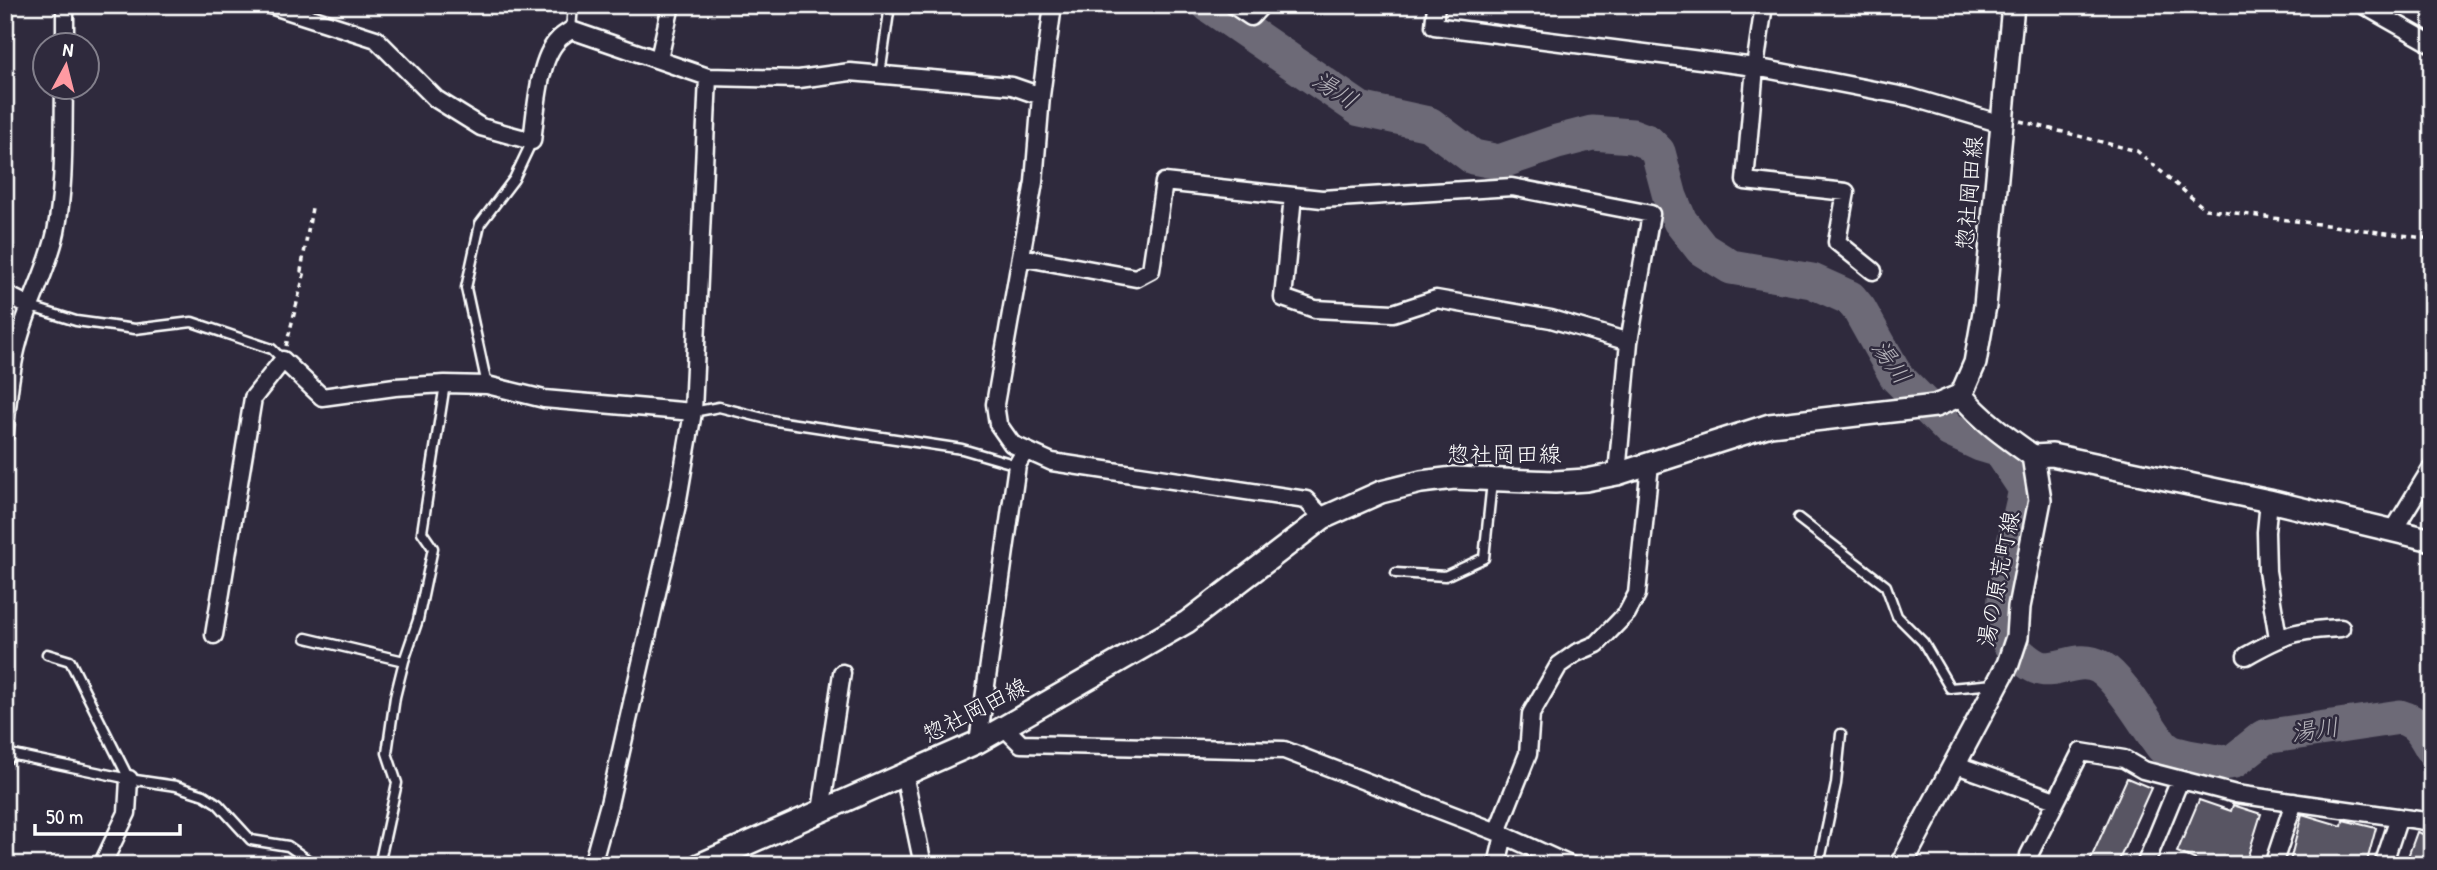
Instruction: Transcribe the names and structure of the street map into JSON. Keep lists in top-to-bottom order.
{
  "streets": {
    "main road": ["惣社岡田線", "湯の原荒町線"]
  },
  "water": ["湯川"],
  "scale_bar": "50 m",
  "north": "top"
}
